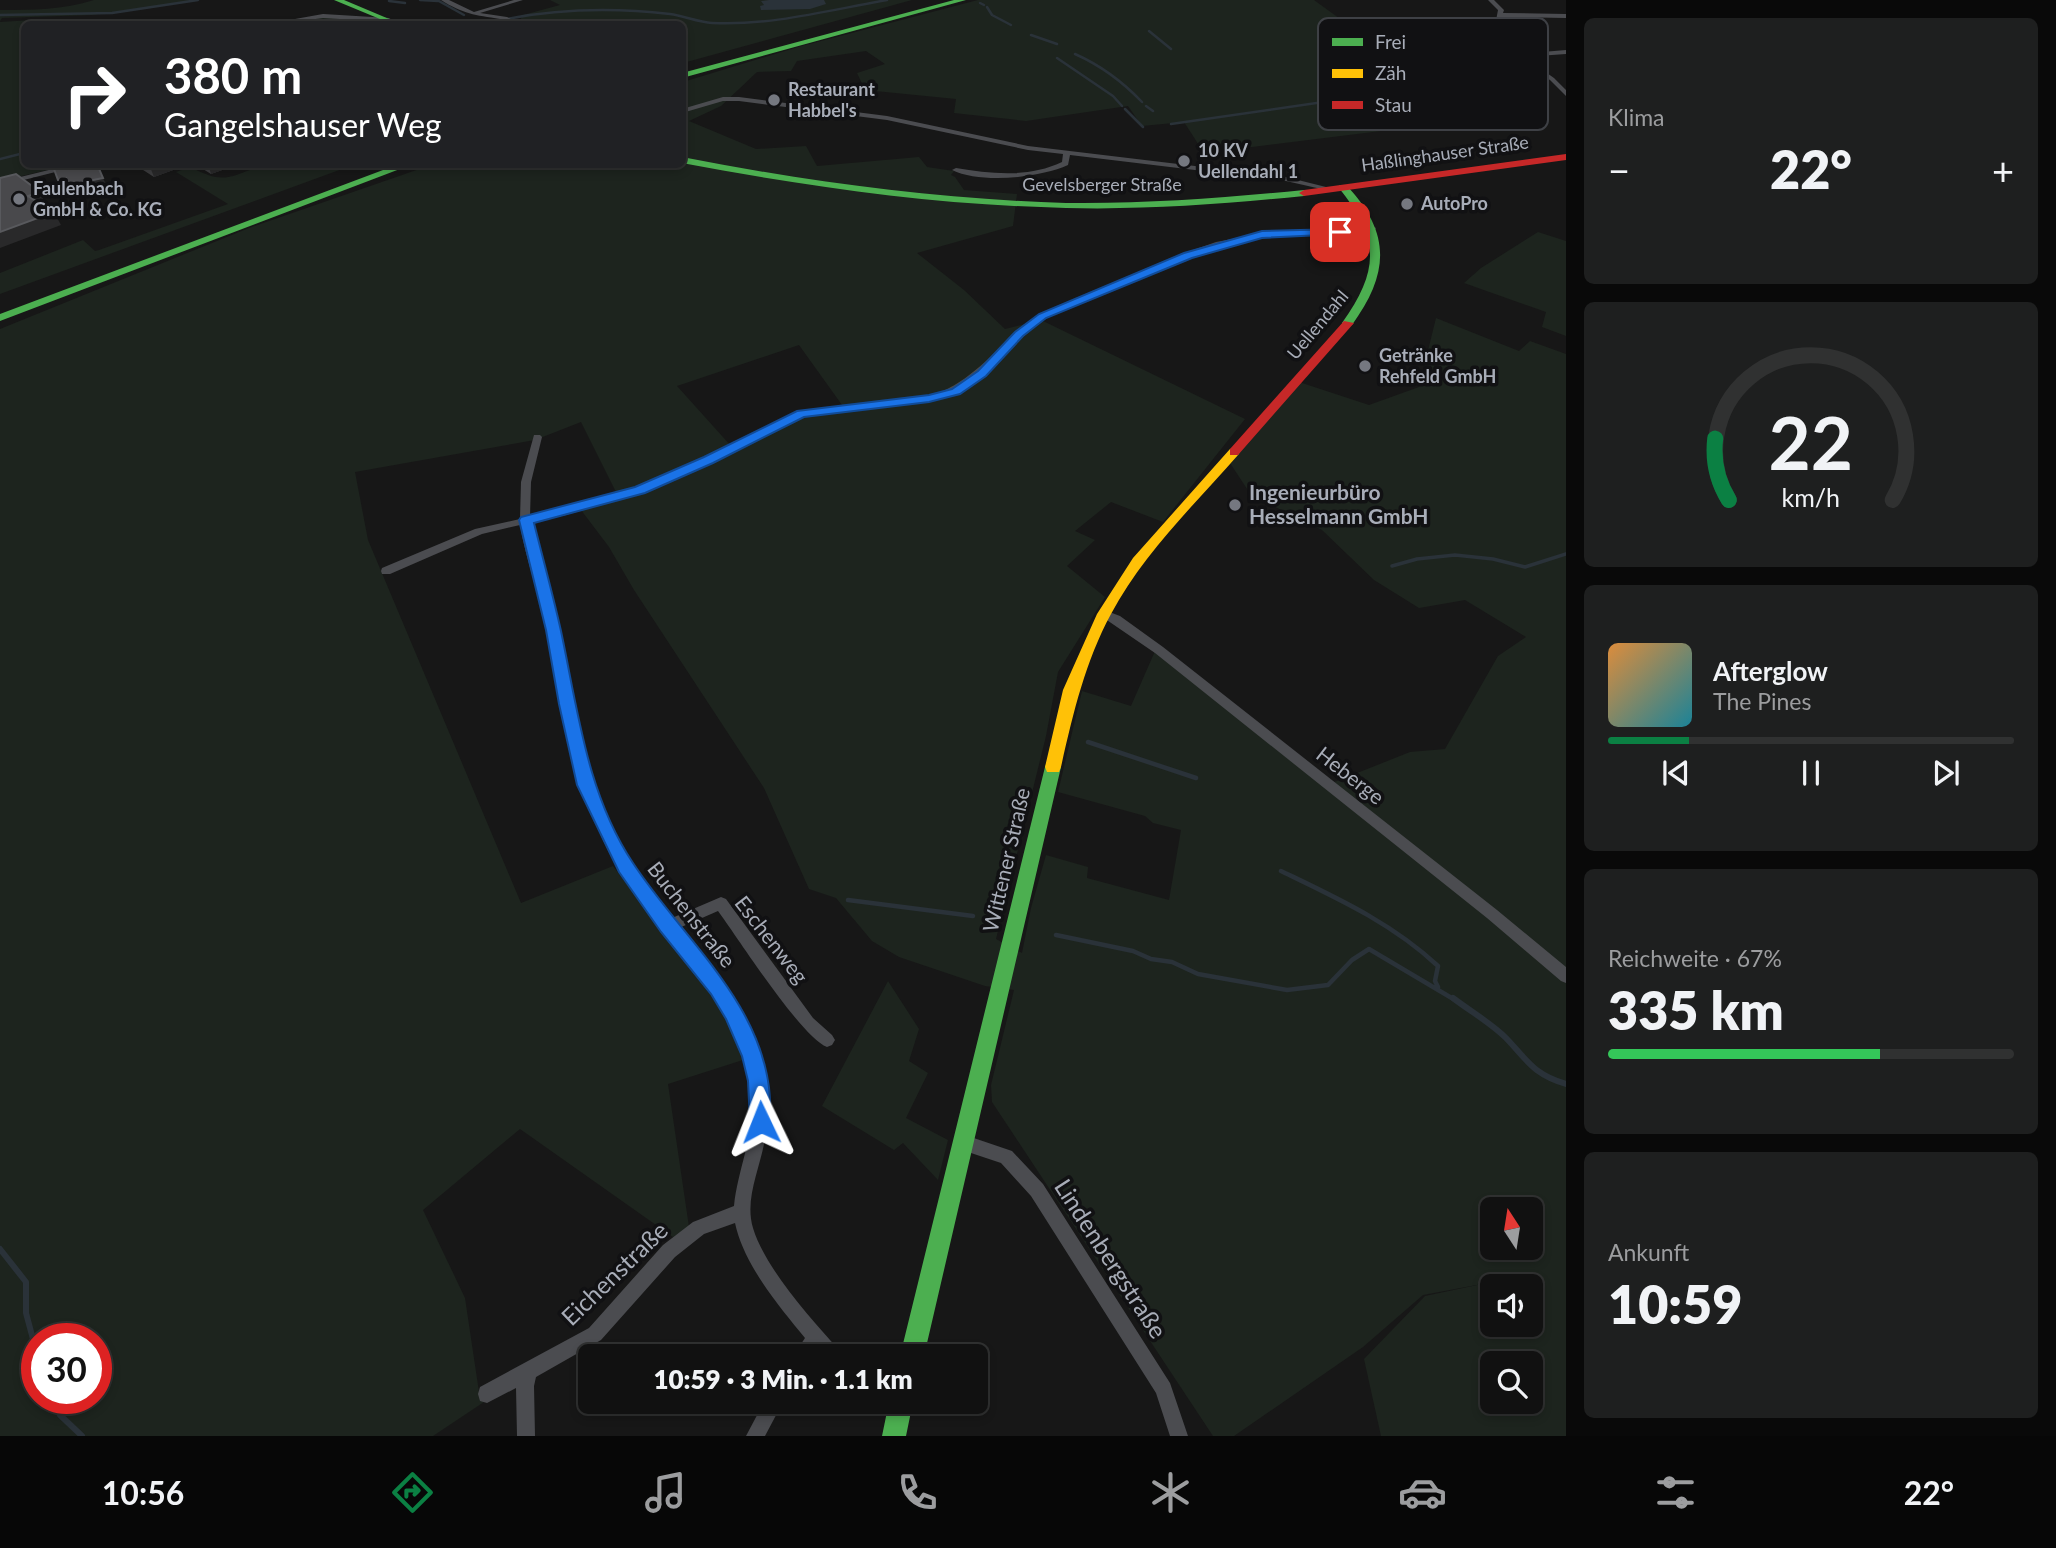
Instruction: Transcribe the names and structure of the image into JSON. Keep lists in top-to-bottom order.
{
  "streets": {
    "main road": [
      "Haßlinghauser Straße",
      "Gevelsberger Straße",
      "Uellendahl",
      "Wittener Straße"
    ],
    "street": [
      "Heberge",
      "Buchenstraße",
      "Eschenweg",
      "Lindenbergstraße",
      "Eichenstraße"
    ]
  },
  "crossings": [
    ["Haßlinghauser Straße", "Gevelsberger Straße"],
    ["Haßlinghauser Straße", "Uellendahl"],
    ["Gevelsberger Straße", "Uellendahl"],
    ["Uellendahl", "Wittener Straße"],
    ["Heberge", "Wittener Straße"],
    ["Wittener Straße", "Lindenbergstraße"],
    ["Buchenstraße", "Eschenweg"],
    ["Buchenstraße", "Eichenstraße"]
  ],
  "places": [
    "Restaurant Habbel's",
    "10 KV Uellendahl 1",
    "Faulenbach GmbH & Co. KG",
    "AutoPro",
    "Getränke Rehfeld GmbH",
    "Ingenieurbüro Hesselmann GmbH"
  ],
  "legend": ["Frei", "Zäh", "Stau"],
  "north": "top",
  "page": {
    "tile": [
      "Klima",
      ["Reichweite · 67%", "335 km"],
      ["Ankunft", "10:59"]
    ],
    "turn": ["380 m", "Gangelshauser Weg"],
    "heat": ["−", "22°", "+"],
    "song": ["Afterglow", "The Pines"],
    "limit": "30",
    "trip": "10:59 · 3 Min. · 1.1 km",
    "tabs": ["10:56", "22°"],
    "gauge": ["22", "km/h"]
  }
}
